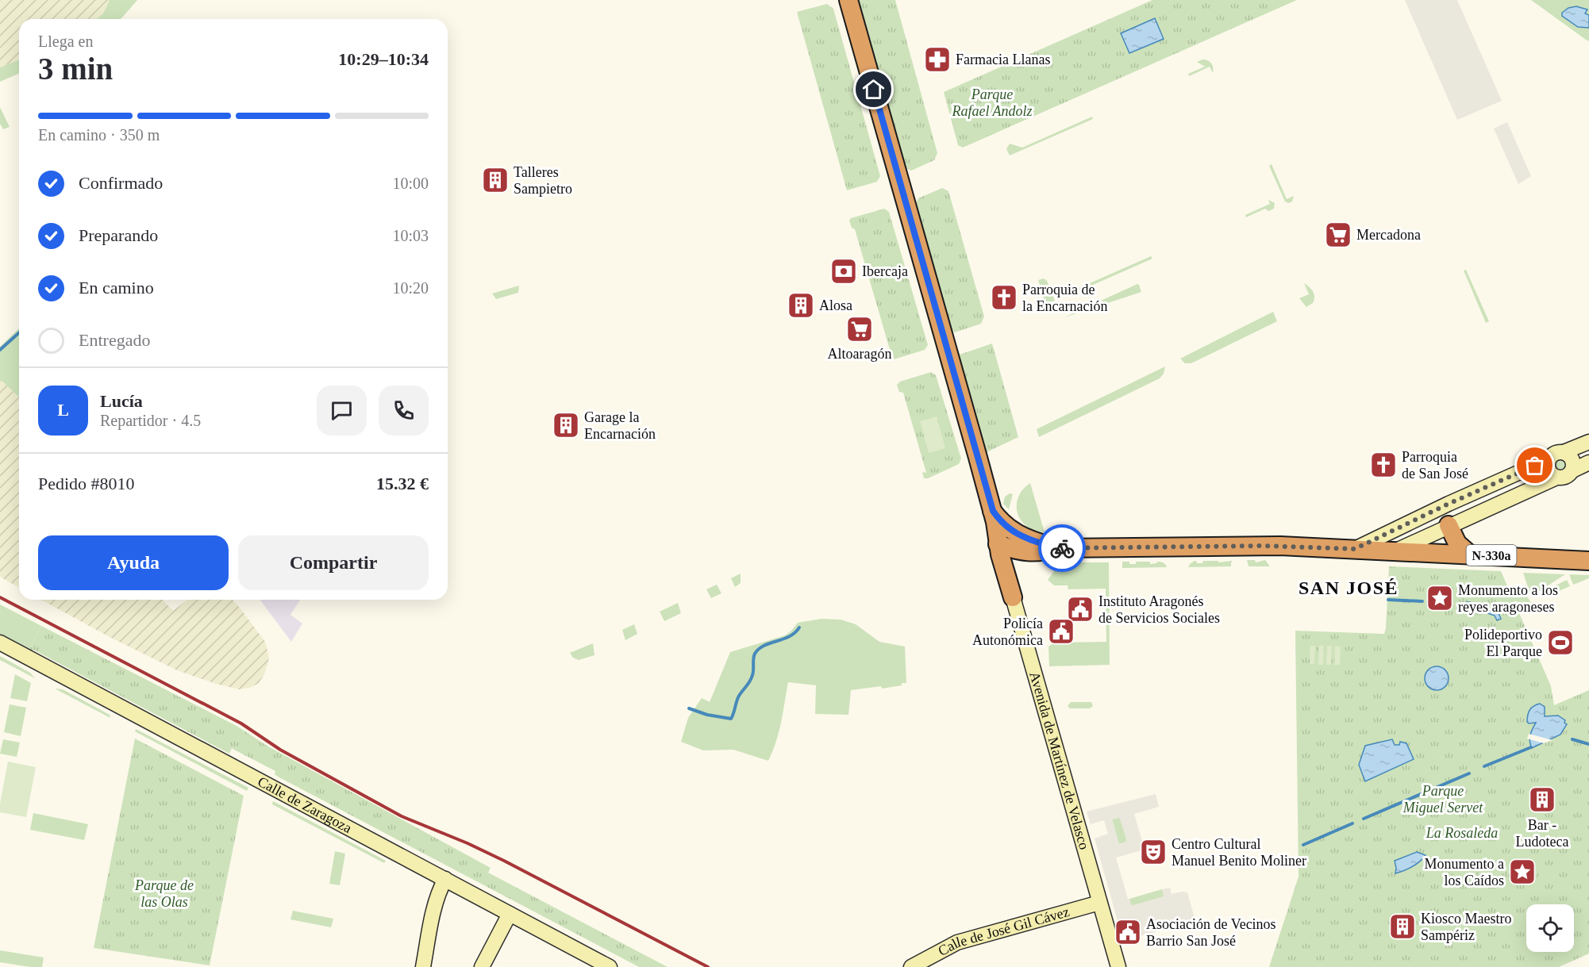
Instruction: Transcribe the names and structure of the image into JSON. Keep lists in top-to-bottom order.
{
  "streets": {
    "highway": ["N-330a", "Avenida de Martínez de Velasco"],
    "main road": ["Calle de Zaragoza", "Calle de José Gil Cávez"]
  },
  "crossings": [
    ["N-330a", "Avenida de Martínez de Velasco"],
    ["Avenida de Martínez de Velasco", "Calle de José Gil Cávez"]
  ],
  "districts": ["SAN JOSÉ"],
  "parks": [
    "Parque Rafael Andolz",
    "Parque Miguel Servet",
    "La Rosaleda",
    "Parque de las Olas"
  ],
  "places": {
    "pharmacy": ["Farmacia Llanas"],
    "building": [
      "Talleres Sampietro",
      "Alosa",
      "Garage la Encarnación",
      "Bar - Ludoteca",
      "Kiosco Maestro Sampériz"
    ],
    "supermarket": ["Mercadona", "Altoaragón"],
    "bank": ["Ibercaja"],
    "church": ["Parroquia de la Encarnación", "Parroquia de San José"],
    "place": ["Monumento a los reyes aragoneses", "Monumento a los Caídos"],
    "public building": ["Instituto Aragonés de Servicios Sociales", "Policía Autonómica", "Asociación de Vecinos Barrio San José"],
    "sports": ["Polideportivo El Parque"],
    "theatre": ["Centro Cultural Manuel Benito Moliner"]
  },
  "page": {
    "heading": ["3 min", "Llega en", "10:29–10:34"],
    "panel": [
      "Lucía",
      "Repartidor · 4.5",
      "Pedido #8010",
      "15.32 €"
    ],
    "bar": "En camino · 350 m",
    "list": [
      ["Confirmado", "10:00"],
      ["Preparando", "10:03"],
      ["En camino", "10:20"],
      "Entregado"
    ],
    "round": "L",
    "buttons": ["Ayuda", "Compartir"]
  }
}
